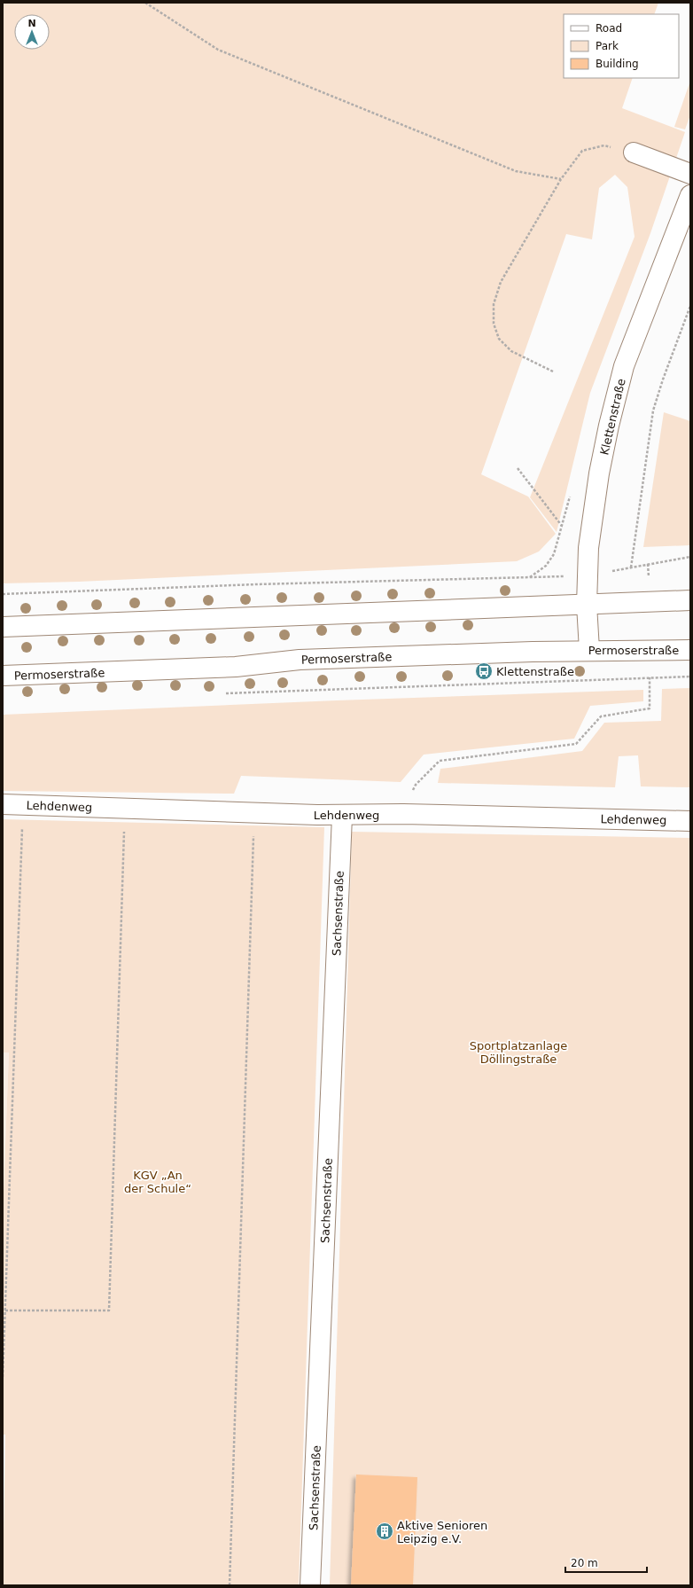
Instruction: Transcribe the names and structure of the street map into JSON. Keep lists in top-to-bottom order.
{
  "streets": {
    "street": [
      "Klettenstraße",
      "Permoserstraße",
      "Lehdenweg",
      "Sachsenstraße"
    ]
  },
  "crossings": [
    ["Klettenstraße", "Permoserstraße"],
    ["Lehdenweg", "Sachsenstraße"]
  ],
  "parks": ["Sportplatzanlage Döllingstraße", "KGV „An der Schule“"],
  "places": {
    "bus stop": ["Klettenstraße"],
    "building": ["Aktive Senioren Leipzig e.V."]
  },
  "legend": ["Road", "Park", "Building"],
  "scale_bar": "20 m",
  "north": "top"
}
